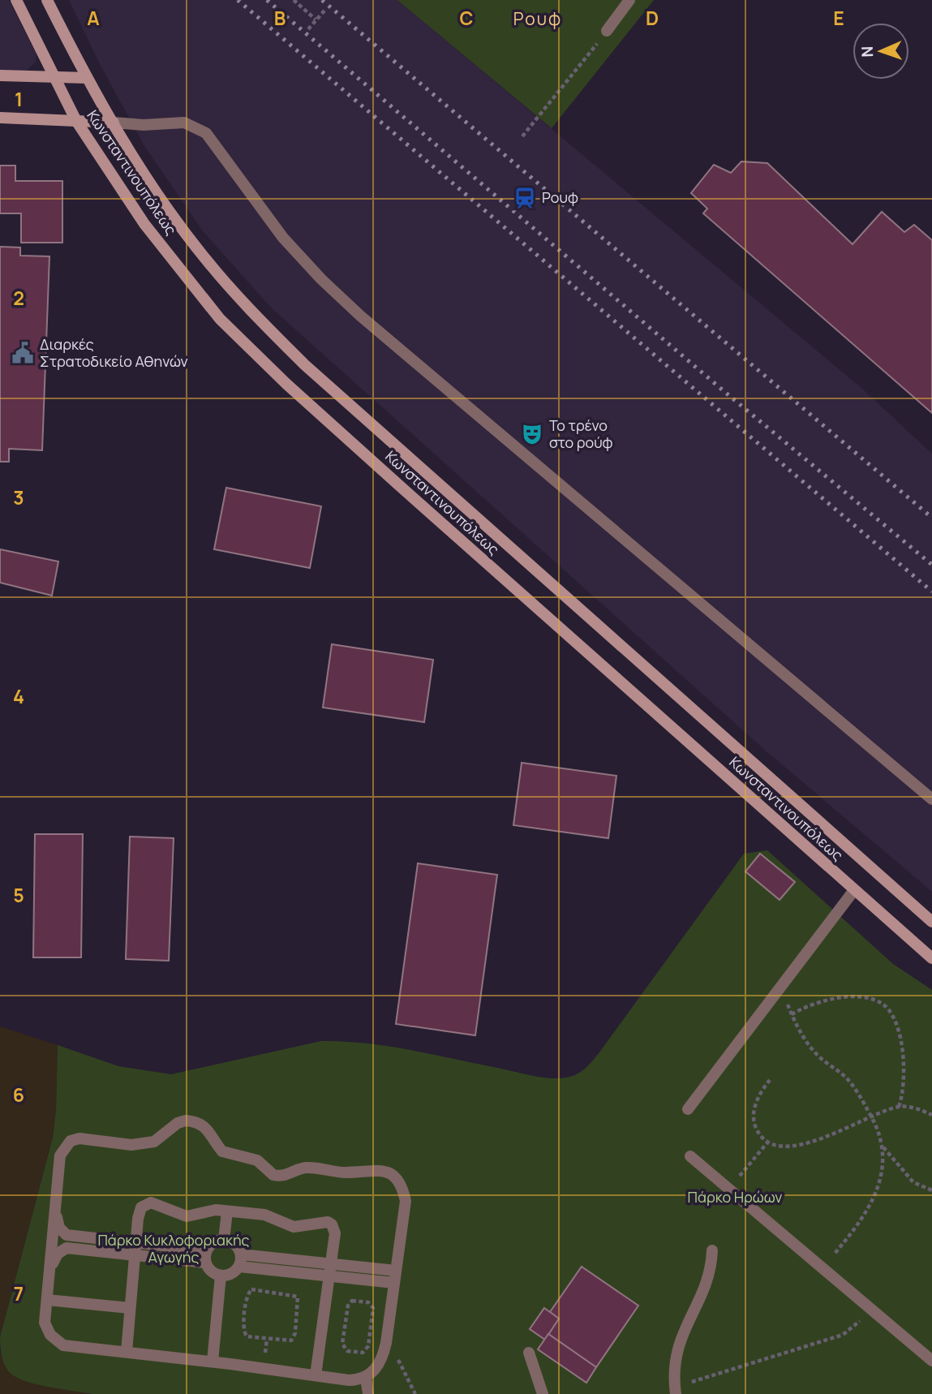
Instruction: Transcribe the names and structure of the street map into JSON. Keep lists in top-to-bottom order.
{
  "streets": {
    "main road": ["Κωνσταντινουπόλεως"]
  },
  "districts": ["Ρουφ"],
  "parks": ["Πάρκο Ηρώων", "Πάρκο Κυκλοφοριακής Αγωγής"],
  "places": {
    "station": ["Ρουφ"],
    "public building": ["Διαρκές Στρατοδικείο Αθηνών"],
    "theatre": ["Το τρένο στο ρούφ"]
  },
  "north": "left",
  "grid": {
    "columns": [
      "A",
      "B",
      "C",
      "D",
      "E"
    ],
    "rows": [
      "1",
      "2",
      "3",
      "4",
      "5",
      "6",
      "7"
    ]
  }
}
